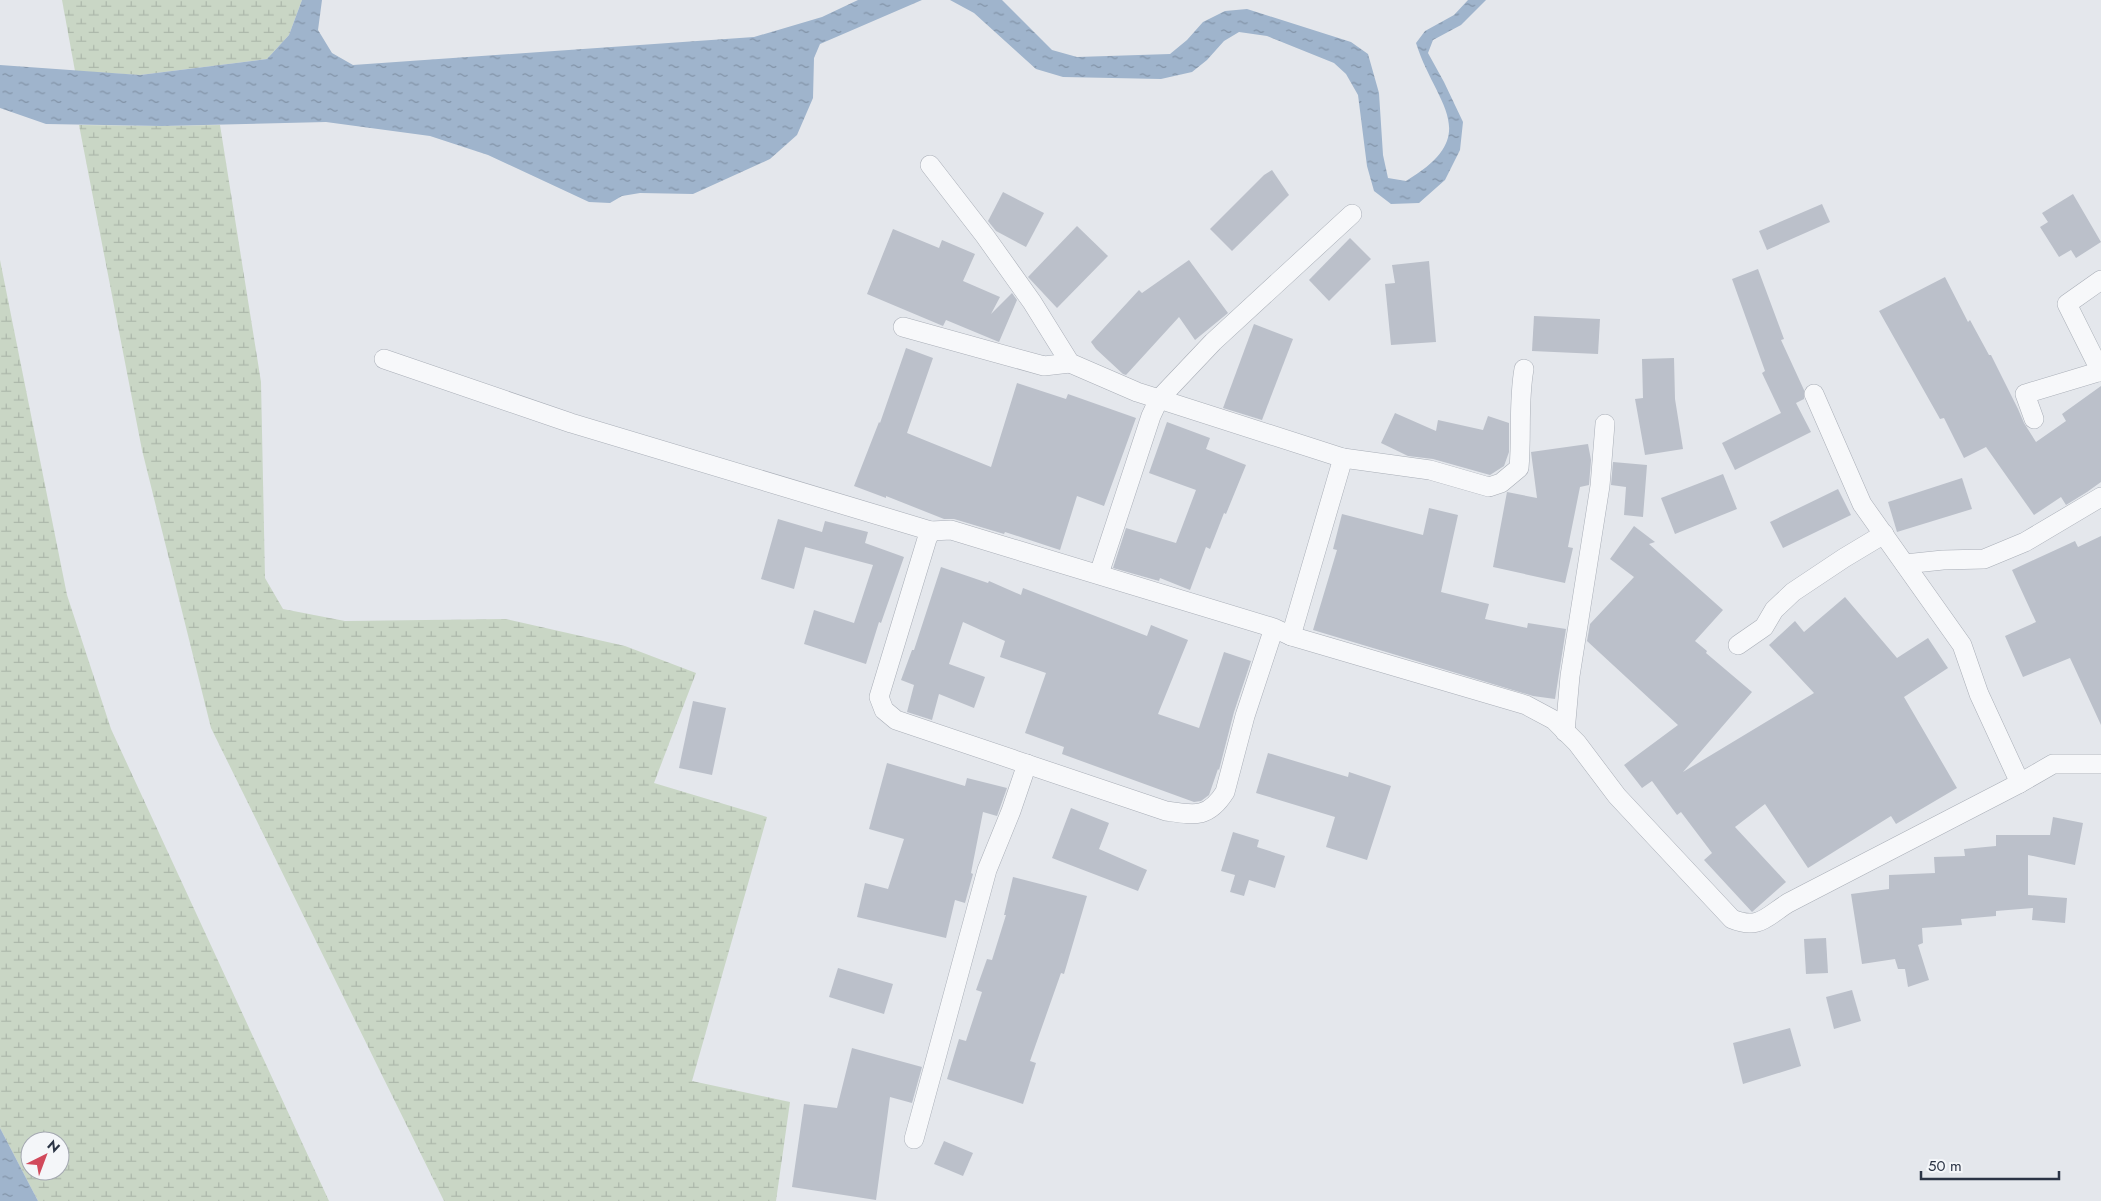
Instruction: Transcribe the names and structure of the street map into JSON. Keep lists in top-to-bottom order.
{
  "scale_bar": "50 m",
  "north": "top right"
}
